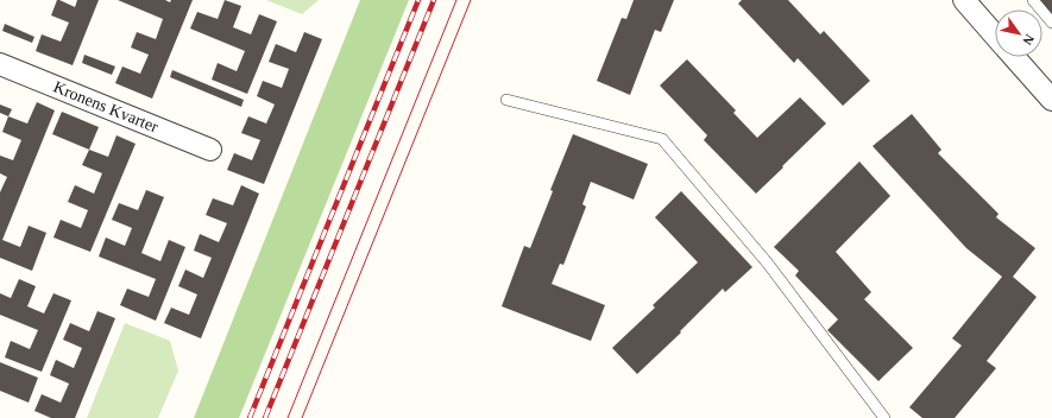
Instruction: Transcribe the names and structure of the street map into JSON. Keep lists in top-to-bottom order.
{
  "streets": {
    "street": ["Kronens Kvarter"]
  },
  "north": "bottom right"
}
